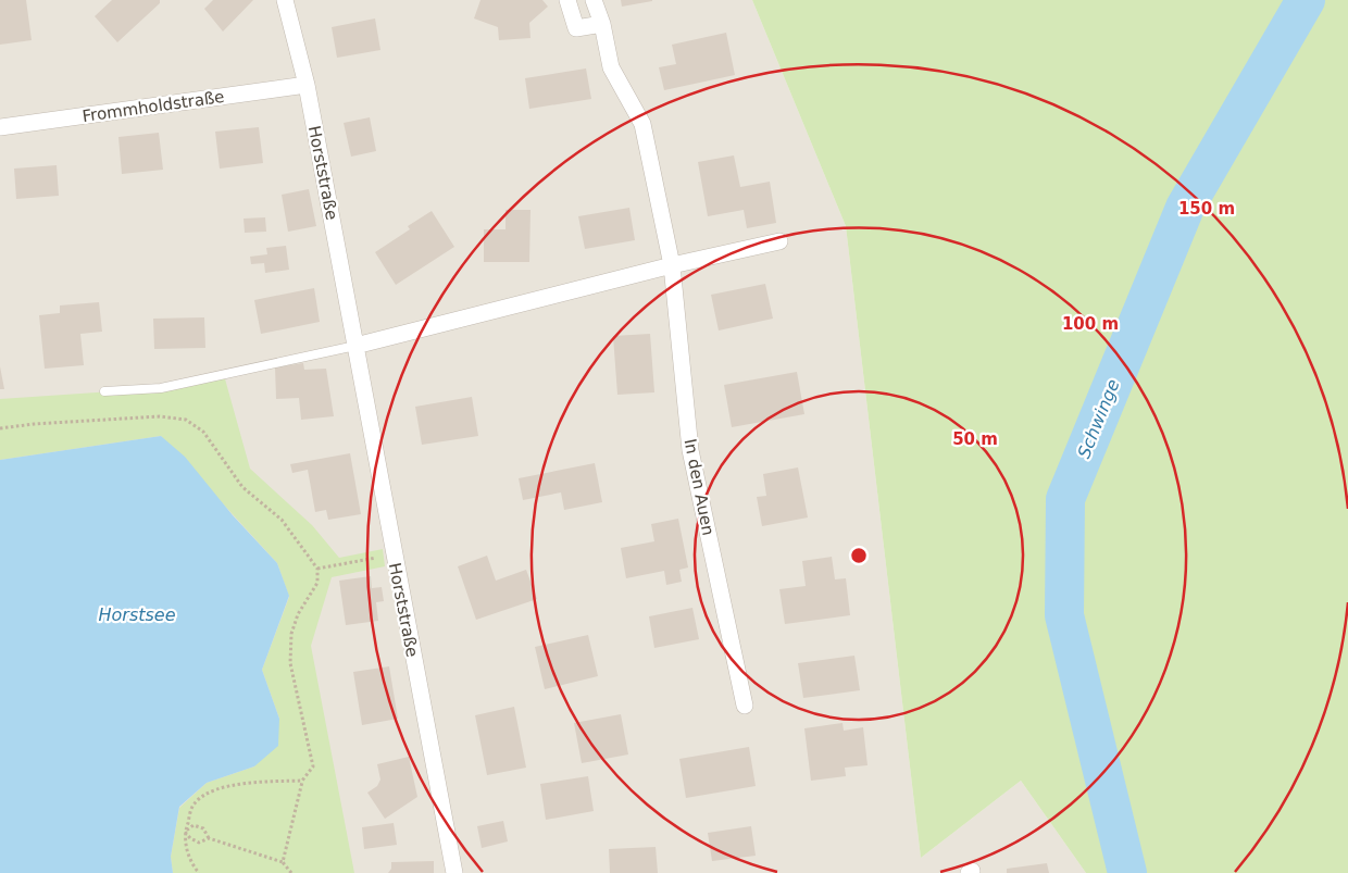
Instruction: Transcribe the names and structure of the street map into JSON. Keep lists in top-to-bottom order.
{
  "streets": {
    "street": ["Frommholdstraße", "Horststraße", "In den Auen"]
  },
  "crossings": [
    ["Frommholdstraße", "Horststraße"]
  ],
  "water": ["Schwinge", "Horstsee"],
  "rings": ["150 m", "100 m", "50 m"]
}
